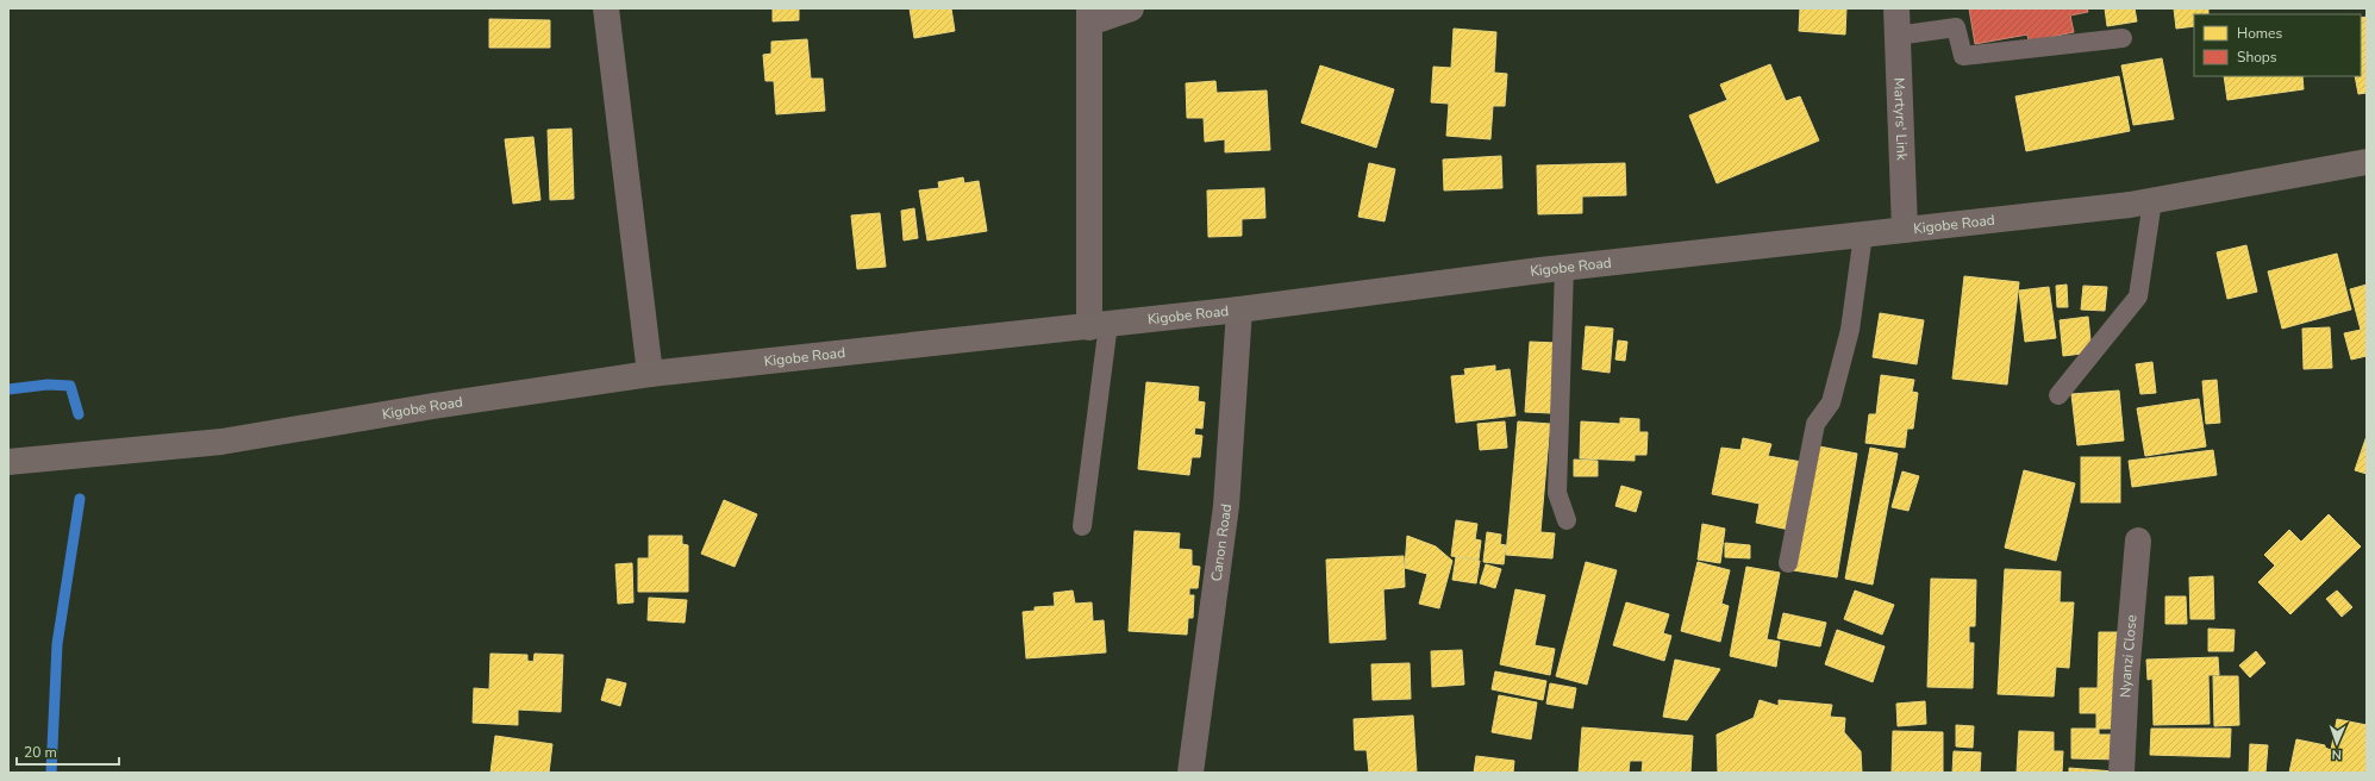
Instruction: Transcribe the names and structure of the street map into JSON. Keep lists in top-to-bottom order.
{
  "streets": {
    "street": [
      "Martyrs' Link",
      "Kigobe Road",
      "Canon Road",
      "Nyanzi Close"
    ]
  },
  "crossings": [
    ["Martyrs' Link", "Kigobe Road"],
    ["Kigobe Road", "Canon Road"]
  ],
  "legend": ["Homes", "Shops"],
  "scale_bar": "20 m",
  "north": "bottom"
}
